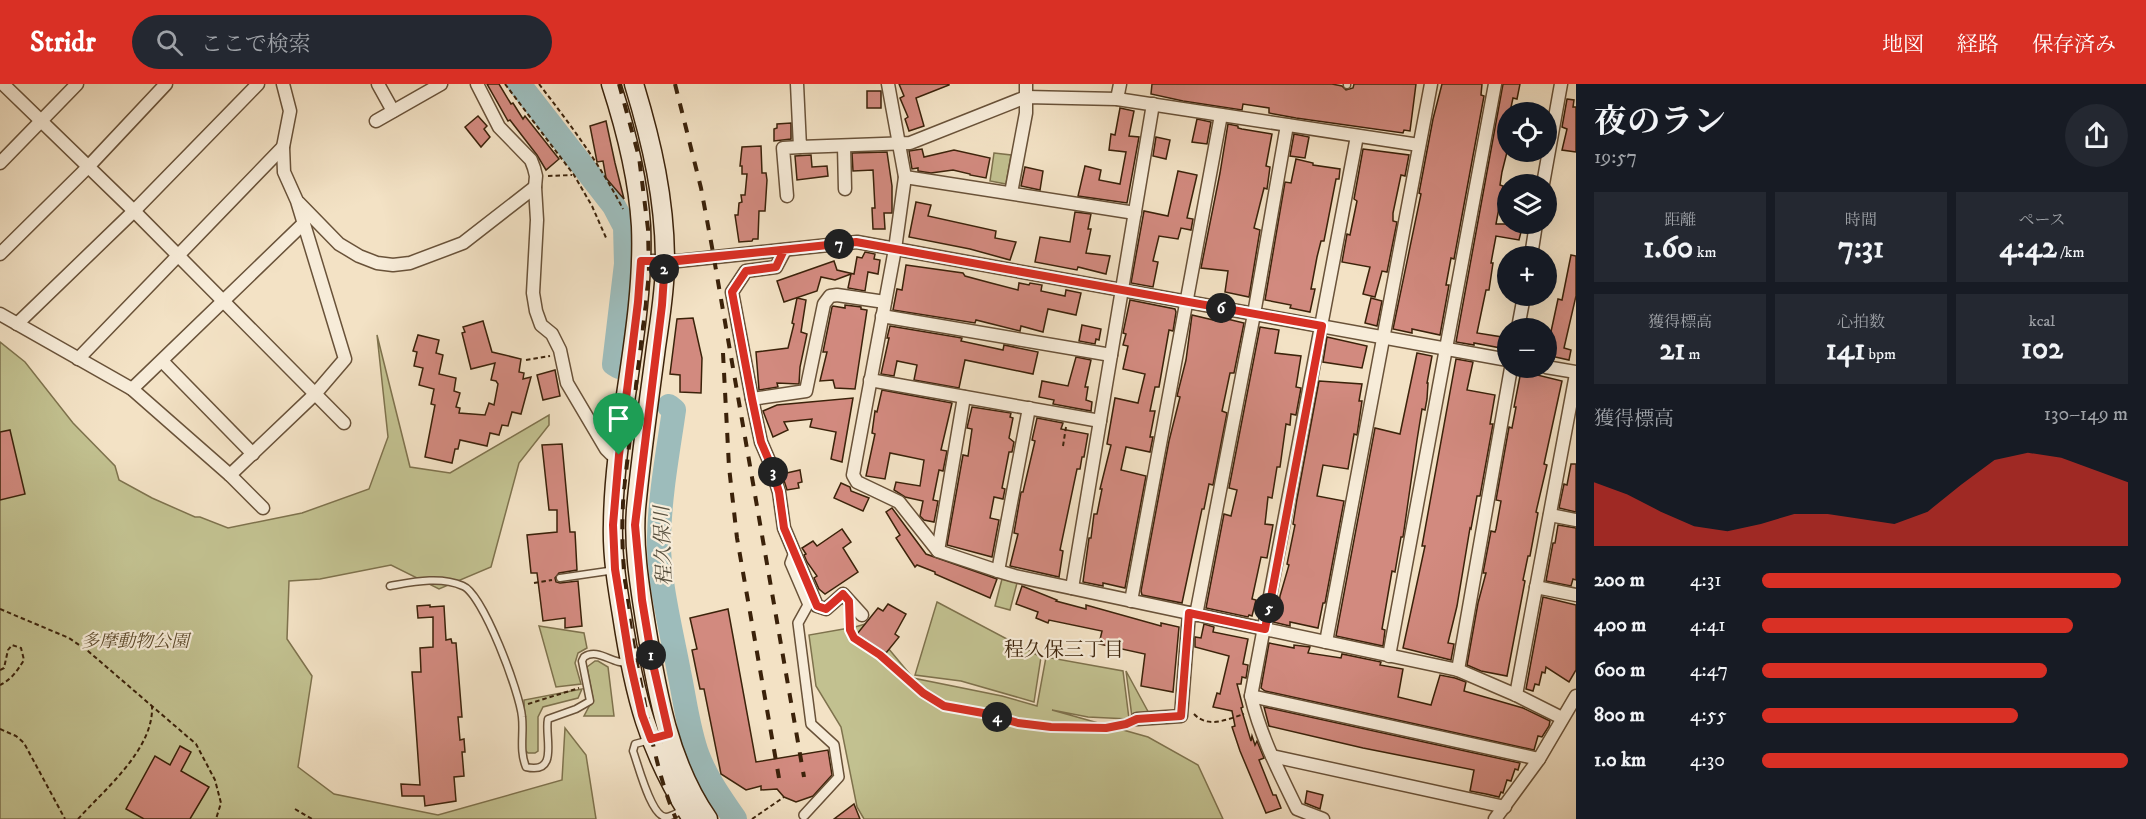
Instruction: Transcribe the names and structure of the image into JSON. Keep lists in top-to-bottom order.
{
  "districts": ["程久保三丁目"],
  "water": ["程久保川"],
  "parks": ["多摩動物公園"],
  "page": {
    "header": "Stridr",
    "search": "ここで検索",
    "nav": ["地図", "経路", "保存済み"],
    "heading": ["夜のラン", "19:57"],
    "map_buttons": ["+", "−"],
    "stats": [
      ["距離", "1.60 km"],
      ["時間", "7:31"],
      ["ペース", "4:42 /km"],
      ["獲得標高", "21 m"],
      ["心拍数", "141 bpm"],
      ["kcal", "102"]
    ],
    "pins": [
      "7",
      "2",
      "6",
      "3",
      "5",
      "1",
      "4"
    ],
    "chart": ["獲得標高", "130–149 m"],
    "list": [
      {
        "name": "200 m",
        "note": "4:31"
      },
      {
        "name": "400 m",
        "note": "4:41"
      },
      {
        "name": "600 m",
        "note": "4:47"
      },
      {
        "name": "800 m",
        "note": "4:55"
      },
      {
        "name": "1.0 km",
        "note": "4:30"
      }
    ]
  }
}
